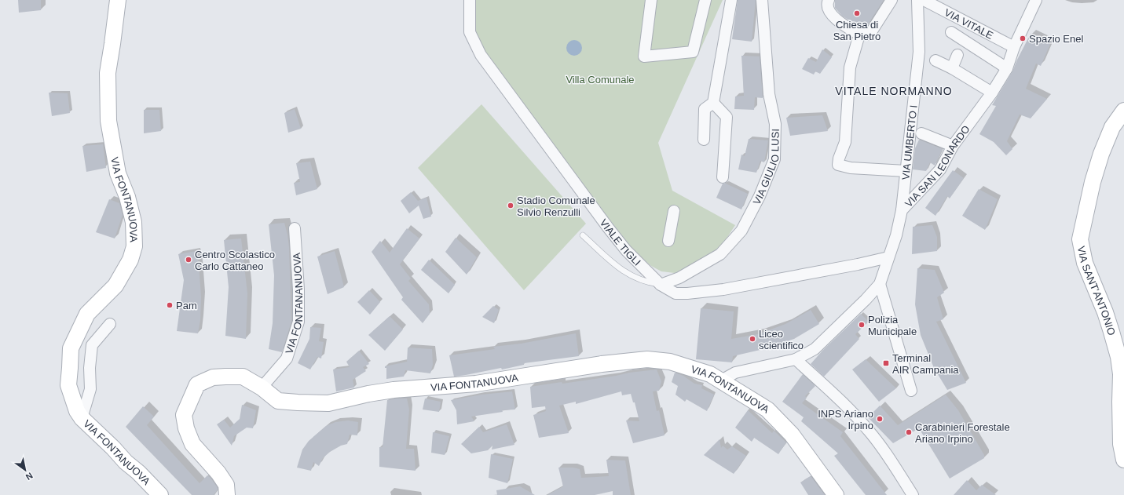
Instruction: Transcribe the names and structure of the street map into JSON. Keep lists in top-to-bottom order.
{
  "streets": {
    "street": [
      "VIA VITALE",
      "VIA UMBERTO I",
      "VIA GIULIO LUSI",
      "VIA SAN LEONARDO",
      "VIA FONTANUOVA",
      "VIALE TIGLI",
      "VIA SANT'ANTONIO",
      "VIA FONTANANUOVA"
    ]
  },
  "crossings": [
    ["VIA VITALE", "VIA SAN LEONARDO"],
    ["VIA UMBERTO I", "VIA SAN LEONARDO"],
    ["VIA GIULIO LUSI", "VIALE TIGLI"],
    ["VIA SAN LEONARDO", "VIA FONTANUOVA"],
    ["VIA SAN LEONARDO", "VIALE TIGLI"],
    ["VIA FONTANUOVA", "VIA FONTANANUOVA"]
  ],
  "districts": ["VITALE NORMANNO"],
  "parks": ["Villa Comunale"],
  "places": {
    "other": [
      "Chiesa di San Pietro",
      "Spazio Enel",
      "Stadio Comunale Silvio Renzulli",
      "Centro Scolastico Carlo Cattaneo",
      "Pam",
      "Polizia Municipale",
      "Liceo scientifico",
      "INPS Ariano Irpino",
      "Carabinieri Forestale Ariano Irpino"
    ],
    "transit": ["Terminal AIR Campania"]
  },
  "north": "bottom right"
}
